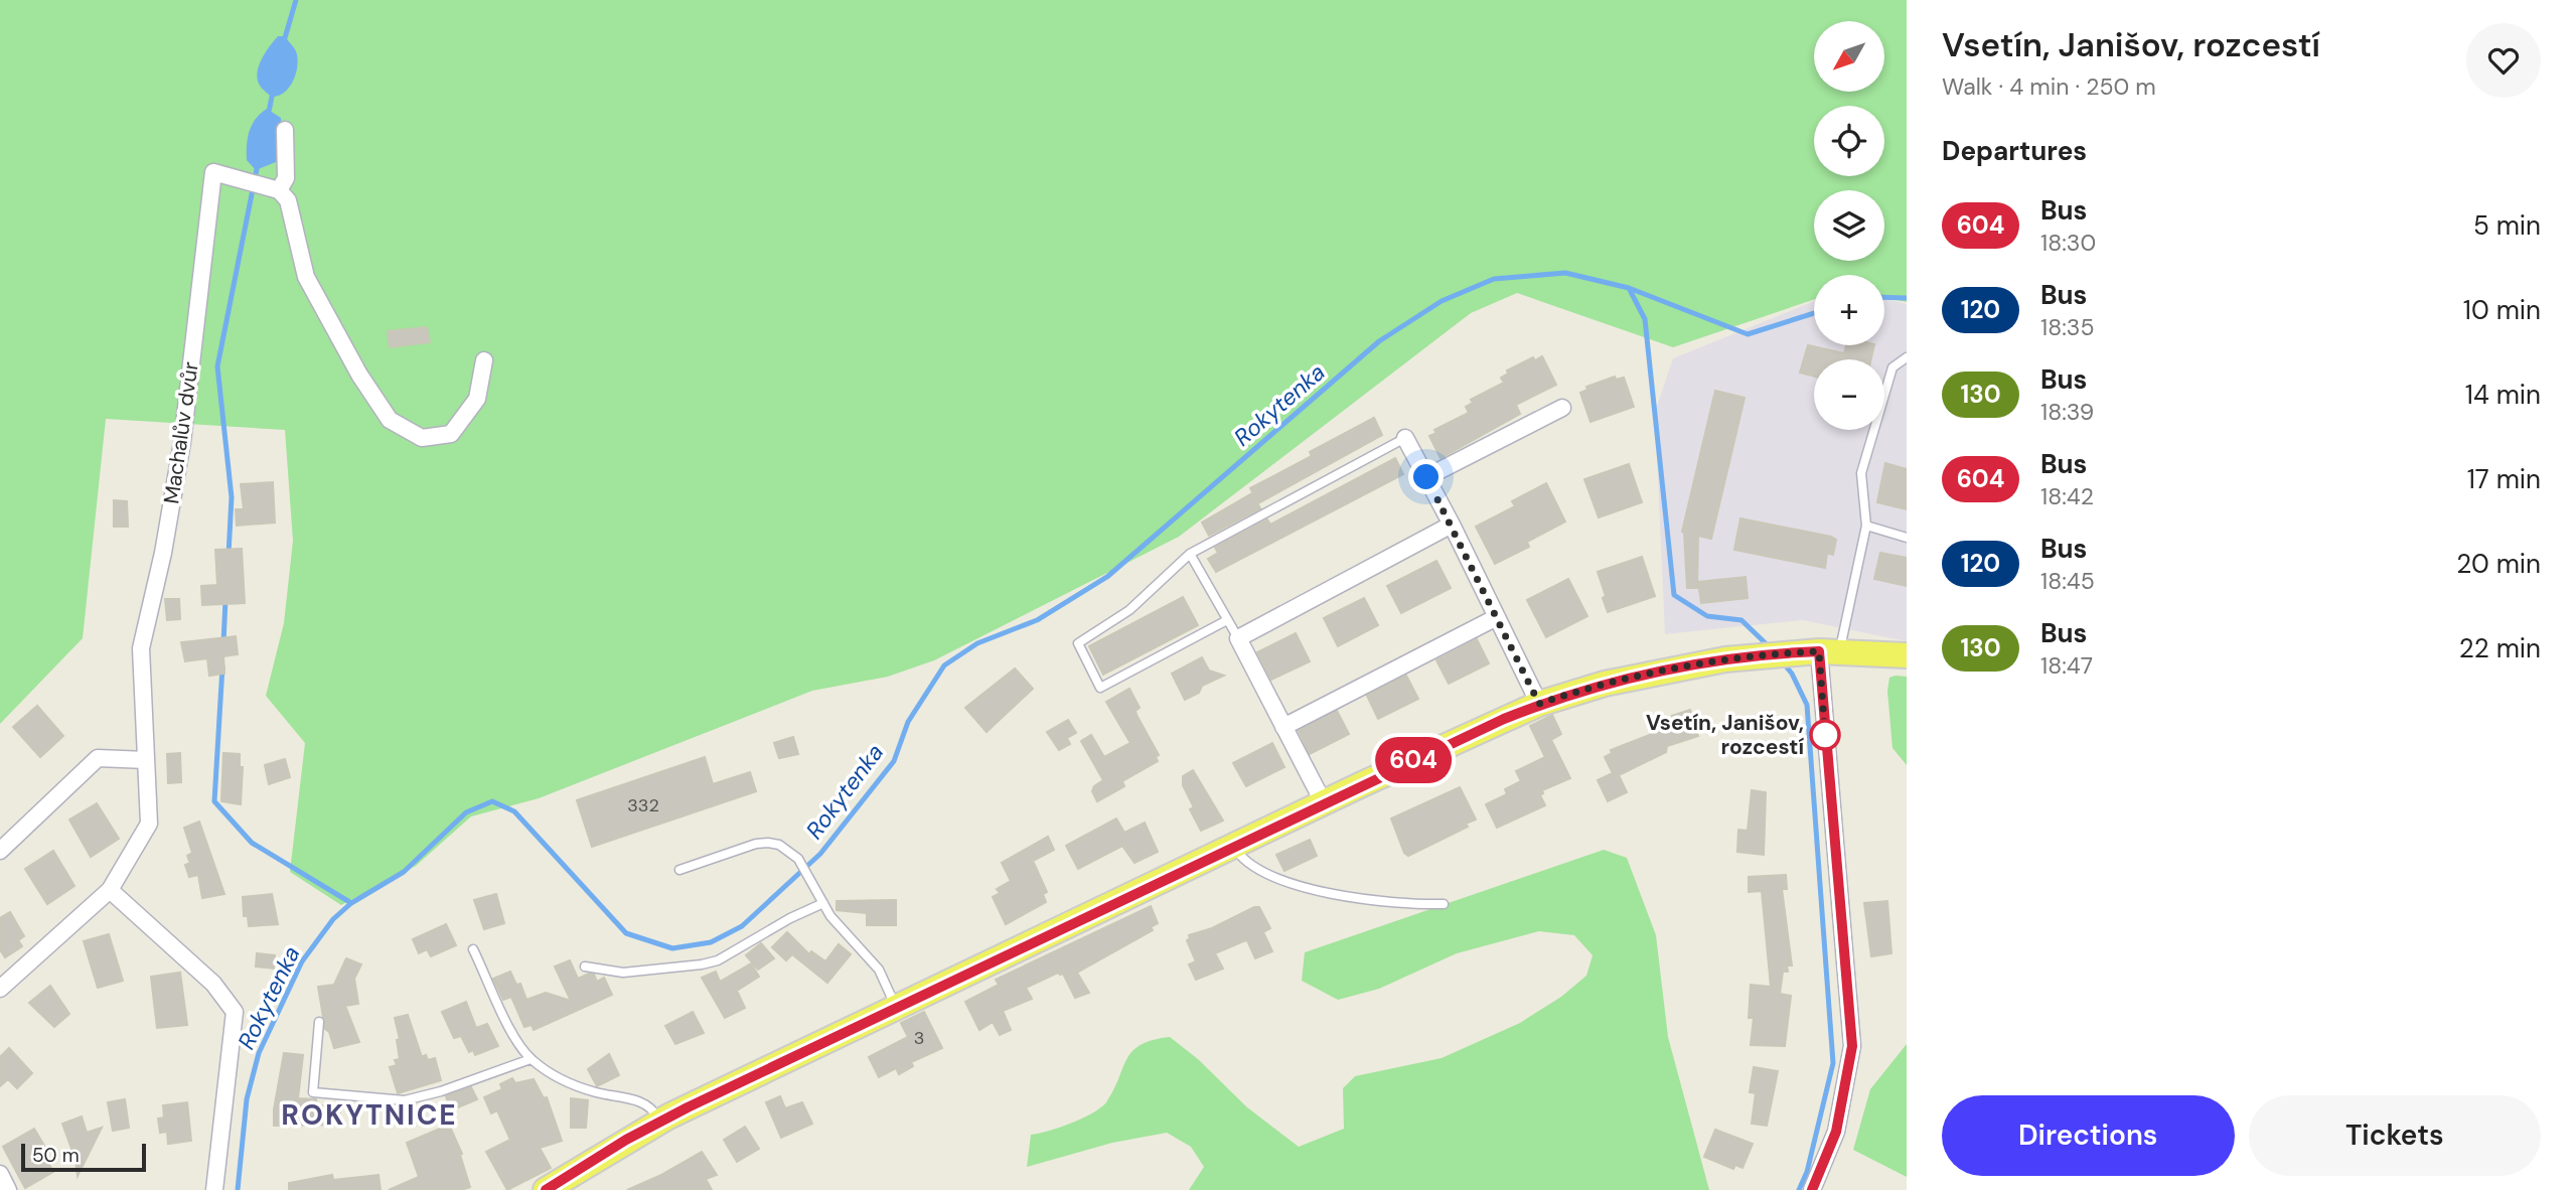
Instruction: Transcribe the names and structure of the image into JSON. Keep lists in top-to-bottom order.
{
  "streets": {
    "street": ["Machalův dvůr"]
  },
  "districts": ["ROKYTNICE"],
  "water": ["Rokytenka"],
  "places": ["Vsetín, Janišov, rozcestí"],
  "lines": ["bus line 604"],
  "house_numbers": ["332", "3"],
  "scale_bar": "50 m",
  "north": "bottom left",
  "page": {
    "on_map": "604",
    "heading": [
      ["Vsetín, Janišov, rozcestí", "Walk · 4 min · 250 m"],
      "Departures"
    ],
    "map_buttons": ["+", "−"],
    "list": [
      {
        "mark": "604",
        "name": "Bus",
        "note": "18:30",
        "value": "5 min"
      },
      {
        "mark": "120",
        "name": "Bus",
        "note": "18:35",
        "value": "10 min"
      },
      {
        "mark": "130",
        "name": "Bus",
        "note": "18:39",
        "value": "14 min"
      },
      {
        "mark": "604",
        "name": "Bus",
        "note": "18:42",
        "value": "17 min"
      },
      {
        "mark": "120",
        "name": "Bus",
        "note": "18:45",
        "value": "20 min"
      },
      {
        "mark": "130",
        "name": "Bus",
        "note": "18:47",
        "value": "22 min"
      }
    ],
    "buttons": ["Directions", "Tickets"],
    "scale": "50 m"
  }
}
